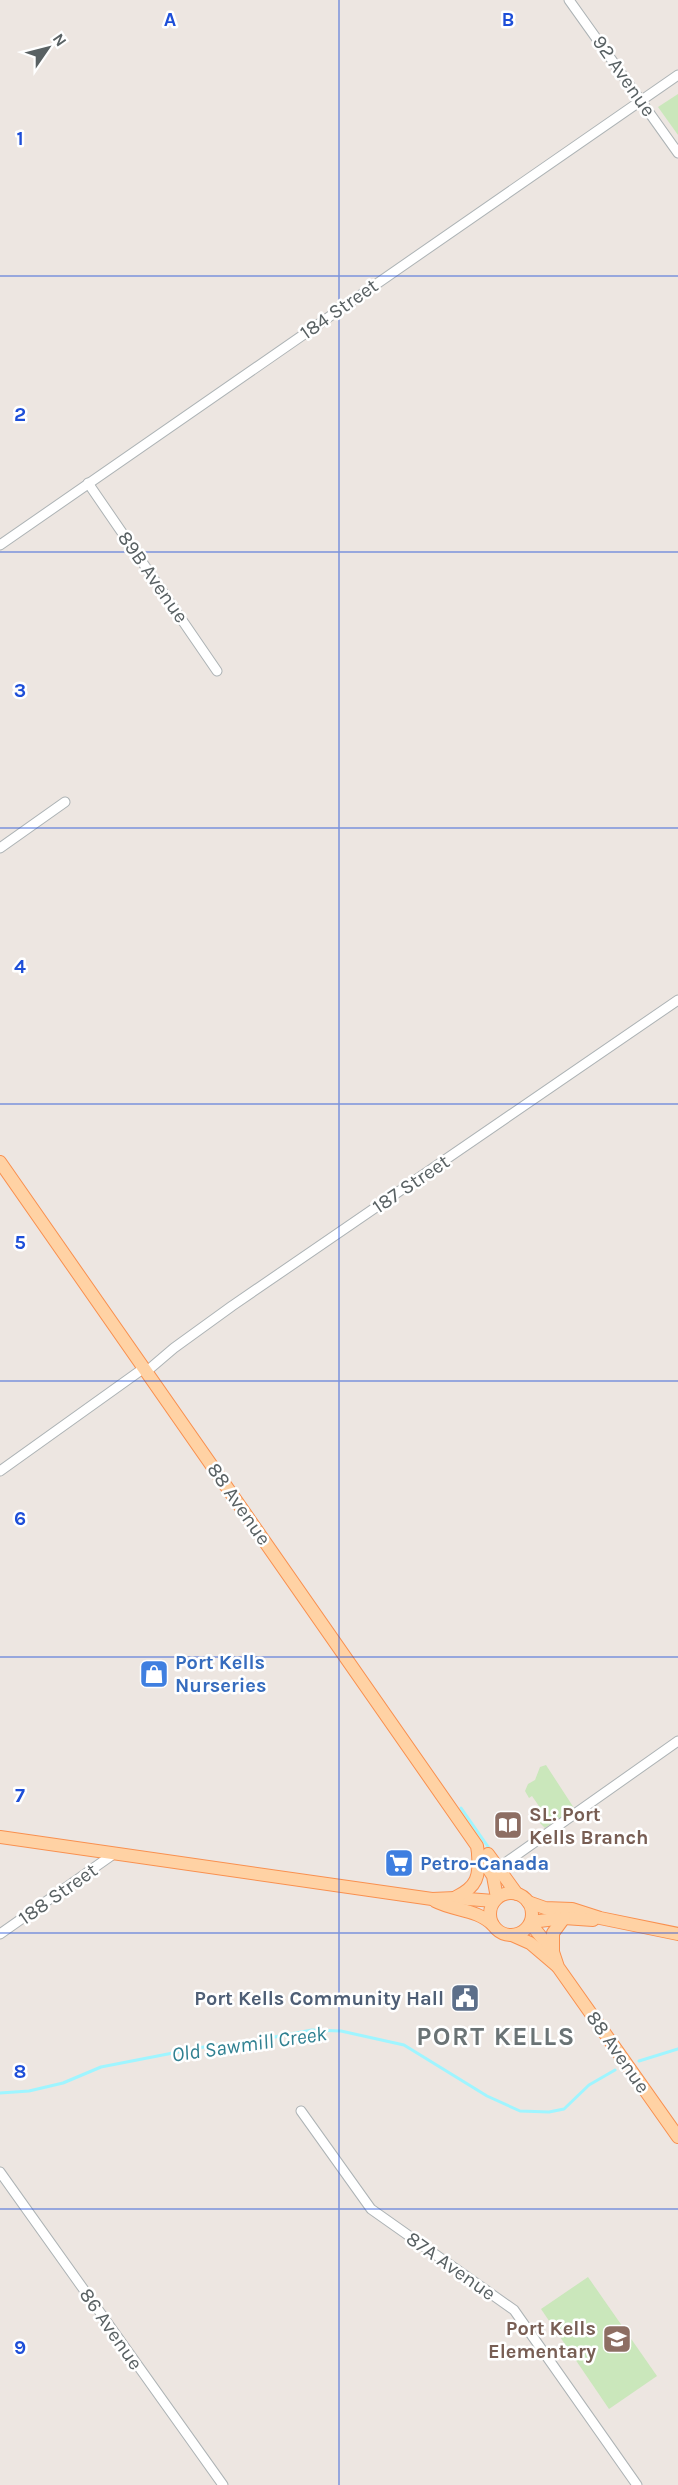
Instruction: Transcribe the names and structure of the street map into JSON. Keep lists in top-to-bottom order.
{
  "streets": {
    "main road": ["88 Avenue"],
    "street": [
      "92 Avenue",
      "184 Street",
      "89B Avenue",
      "187 Street",
      "188 Street",
      "87A Avenue",
      "86 Avenue"
    ]
  },
  "crossings": [
    ["92 Avenue", "184 Street"],
    ["184 Street", "89B Avenue"],
    ["187 Street", "88 Avenue"]
  ],
  "districts": ["PORT KELLS"],
  "water": ["Old Sawmill Creek"],
  "places": {
    "shop": ["Port Kells Nurseries"],
    "library": ["SL: Port Kells Branch"],
    "supermarket": ["Petro-Canada"],
    "public building": ["Port Kells Community Hall"],
    "school or university": ["Port Kells Elementary"]
  },
  "north": "top right",
  "grid": {
    "columns": ["A", "B"],
    "rows": [
      "1",
      "2",
      "3",
      "4",
      "5",
      "6",
      "7",
      "8",
      "9"
    ]
  }
}
